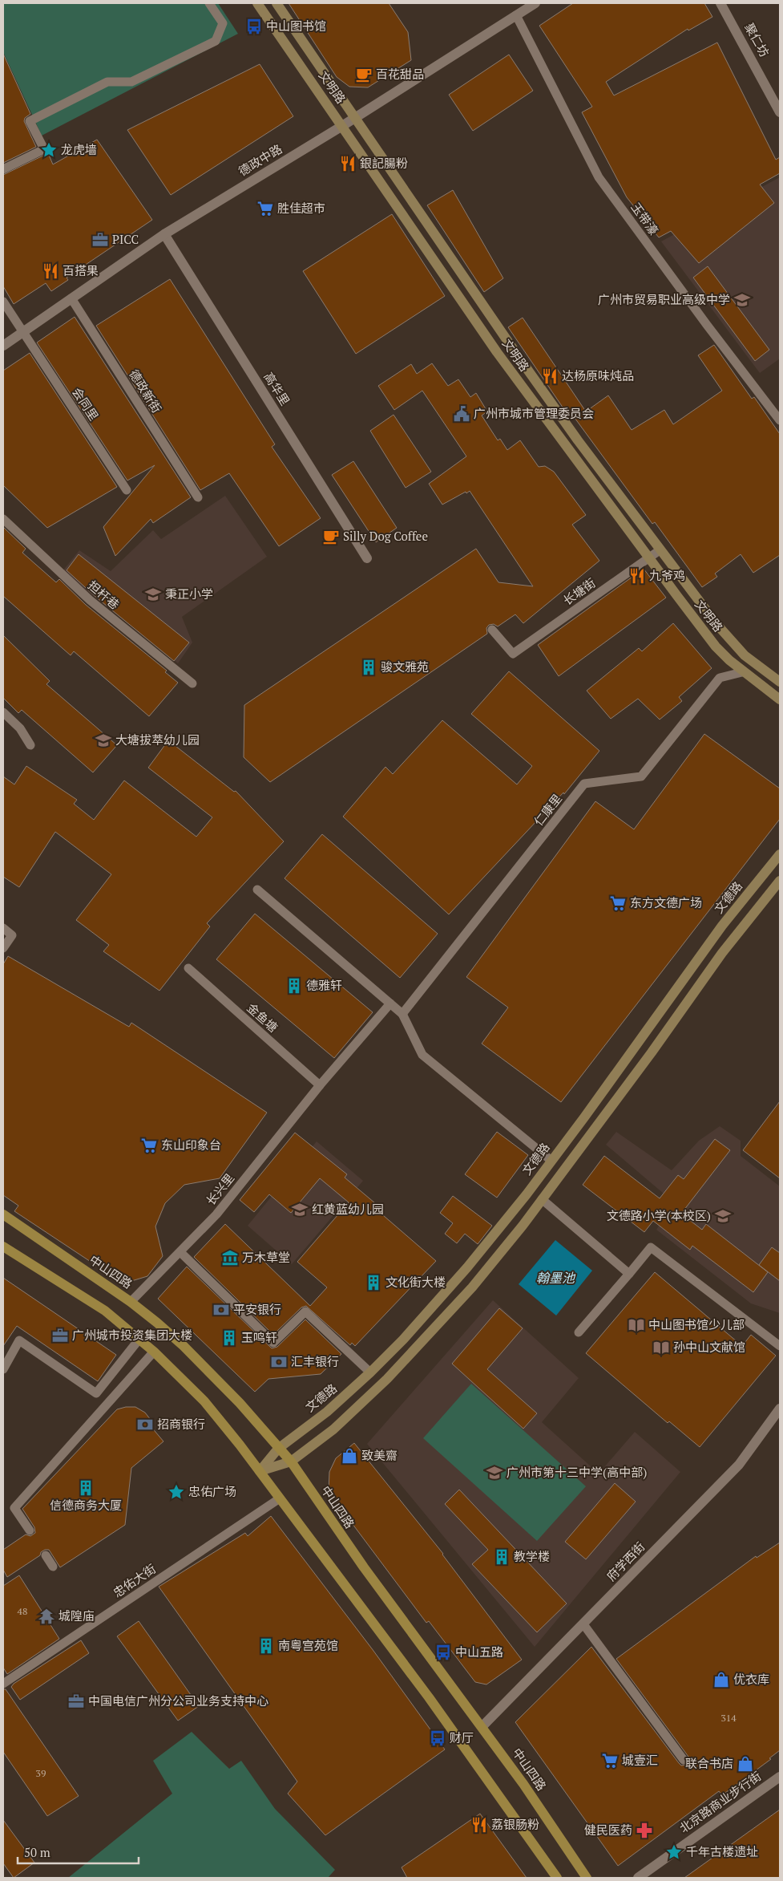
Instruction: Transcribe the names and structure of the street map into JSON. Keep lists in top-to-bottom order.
{
  "streets": {
    "main road": ["文明路", "文德路", "中山四路"],
    "street": [
      "聚仁坊",
      "德政中路",
      "高华里",
      "府学西街",
      "北京路商业步行街"
    ],
    "lane": [
      "玉带濠",
      "德政新街",
      "会同里",
      "长塘街",
      "担杆巷",
      "仁康里",
      "金鱼塘",
      "长兴里",
      "忠佑大街"
    ]
  },
  "crossings": [
    ["文明路", "德政中路"],
    ["文明路", "长塘街"],
    ["文明路", "仁康里"],
    ["德政中路", "玉带濠"],
    ["德政中路", "高华里"],
    ["德政中路", "德政新街"],
    ["德政中路", "会同里"],
    ["文德路", "中山四路"],
    ["金鱼塘", "长兴里"],
    ["长兴里", "中山四路"],
    ["中山四路", "府学西街"]
  ],
  "water": ["翰墨池"],
  "places": {
    "bus stop": ["中山图书馆", "中山五路", "财厅"],
    "cafe": ["百花甜品", "Silly Dog Coffee"],
    "place": ["龙虎墙", "忠佑广场", "千年古楼遗址"],
    "restaurant": [
      "銀記腸粉",
      "百搭果",
      "达杨原味炖品",
      "九爷鸡",
      "荔银肠粉"
    ],
    "supermarket": [
      "胜佳超市",
      "东方文德广场",
      "东山印象台",
      "城壹汇"
    ],
    "office": ["PICC", "广州城市投资集团大楼", "中国电信广州分公司业务支持中心"],
    "school or university": [
      "广州市贸易职业高级中学",
      "秉正小学",
      "大塘拔萃幼儿园",
      "红黄蓝幼儿园",
      "文德路小学(本校区)",
      "广州市第十三中学(高中部)"
    ],
    "public building": ["广州市城市管理委员会"],
    "building": [
      "骏文雅苑",
      "德雅轩",
      "文化街大楼",
      "玉鸣轩",
      "信德商务大厦",
      "教学楼",
      "南粤宫苑馆"
    ],
    "museum": ["万木草堂"],
    "bank": ["平安银行", "汇丰银行", "招商银行"],
    "library": ["中山图书馆少儿部", "孙中山文献馆"],
    "shop": ["致美齋", "优衣库", "联合书店"],
    "temple": ["城隍庙"],
    "pharmacy": ["健民医药"]
  },
  "house_numbers": ["48", "314", "39"],
  "scale_bar": "50 m"
}
